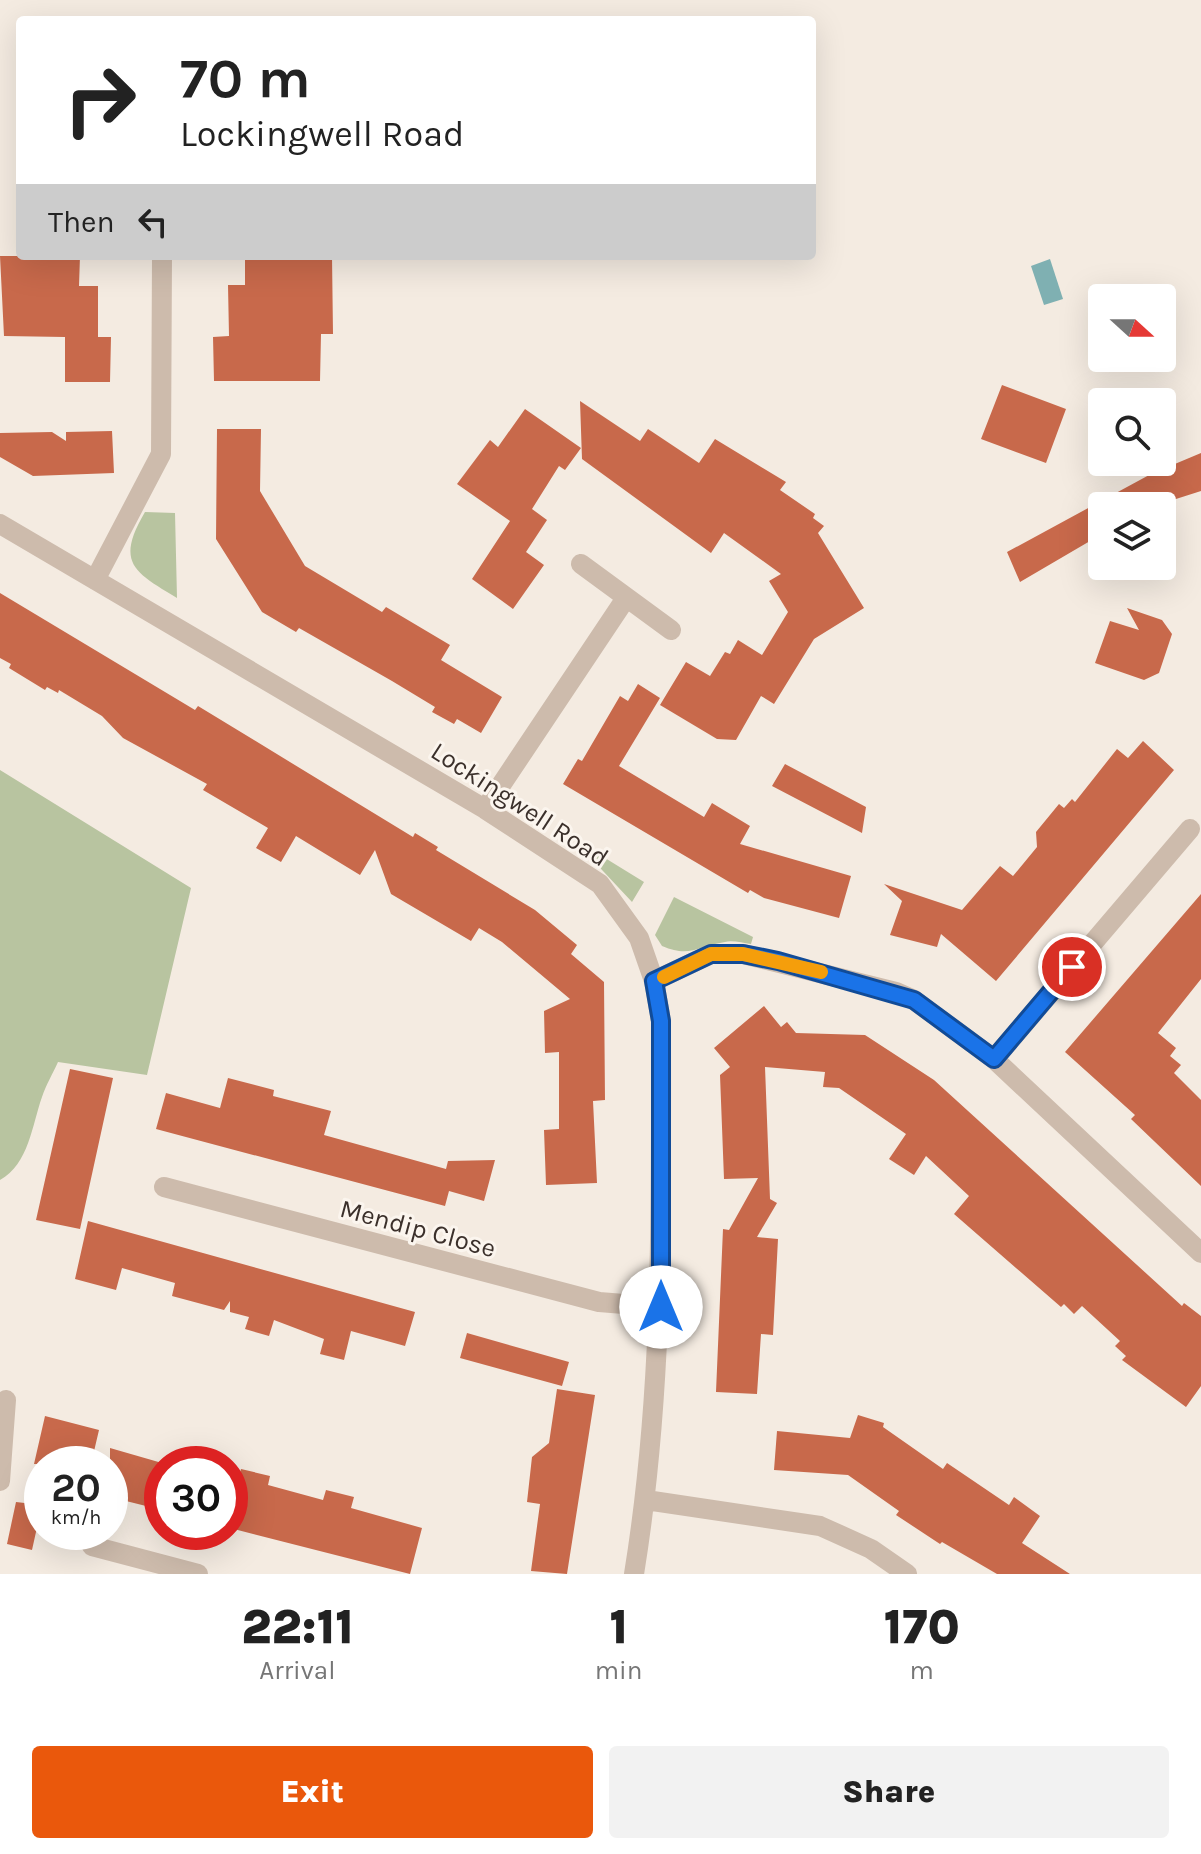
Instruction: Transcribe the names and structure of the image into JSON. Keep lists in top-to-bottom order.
{
  "streets": {
    "street": ["Lockingwell Road", "Mendip Close"]
  },
  "crossings": [
    ["Lockingwell Road", "Mendip Close"]
  ],
  "north": "right",
  "page": {
    "turn": ["70 m", "Lockingwell Road"],
    "then": "Then",
    "speed": "20 km/h",
    "limit": "30",
    "eta": [
      "22:11",
      "Arrival",
      "1",
      "min",
      "170",
      "m"
    ],
    "buttons": ["Exit", "Share"]
  }
}
